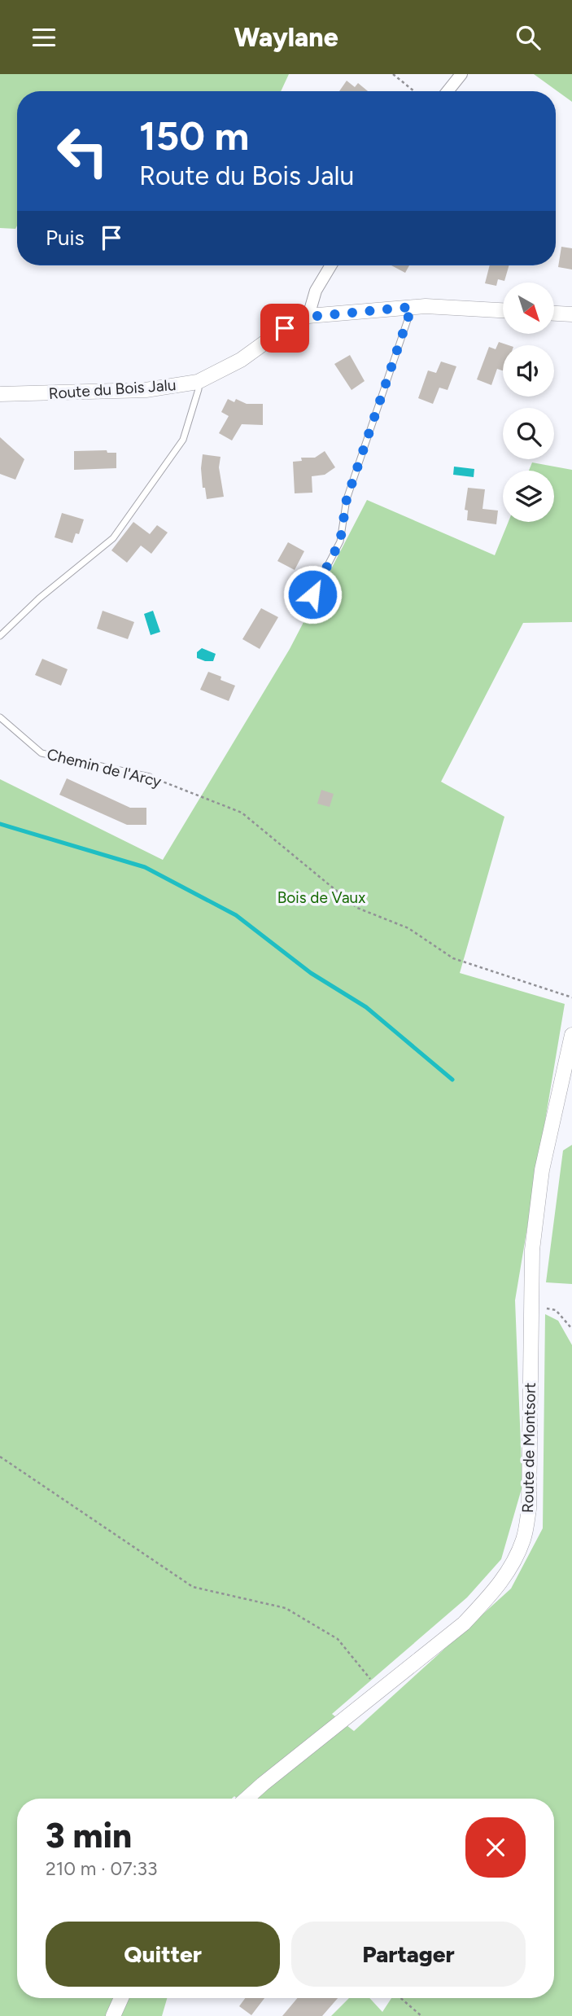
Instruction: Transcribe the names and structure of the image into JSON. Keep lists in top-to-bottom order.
{
  "streets": {
    "street": ["Route du Bois Jalu", "Route de Montsort"],
    "lane": ["Chemin de l'Arcy"]
  },
  "parks": ["Bois de Vaux"],
  "north": "bottom right",
  "page": {
    "header": "Waylane",
    "turn": ["150 m", "Route du Bois Jalu"],
    "then": "Puis",
    "heading": ["3 min", "210 m · 07:33"],
    "buttons": ["Quitter", "Partager"]
  }
}
